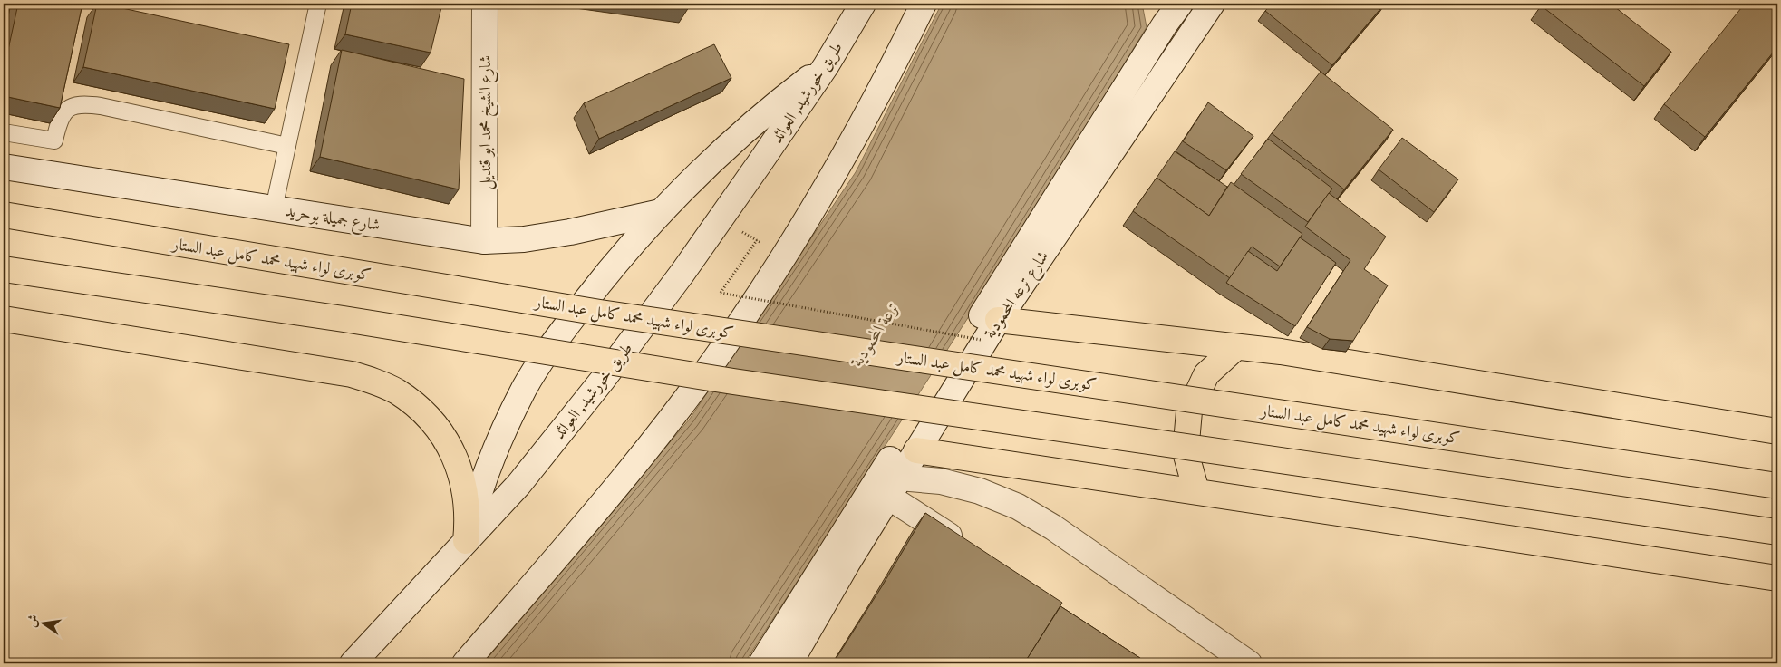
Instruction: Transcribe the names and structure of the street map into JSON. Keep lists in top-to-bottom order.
{
  "streets": {
    "main road": [
      "طريق خورشيد, العوائد",
      "شارع الشيخ محمد ابو قنديل",
      "شارع جميلة بوحريد",
      "كوبرى لواء شهيد محمد كامل عبد الستار",
      "شارع ترعه المحمودية"
    ]
  },
  "crossings": [
    ["شارع الشيخ محمد ابو قنديل", "شارع جميلة بوحريد"]
  ],
  "water": ["ترعة المحمودية"],
  "north": "left"
}
